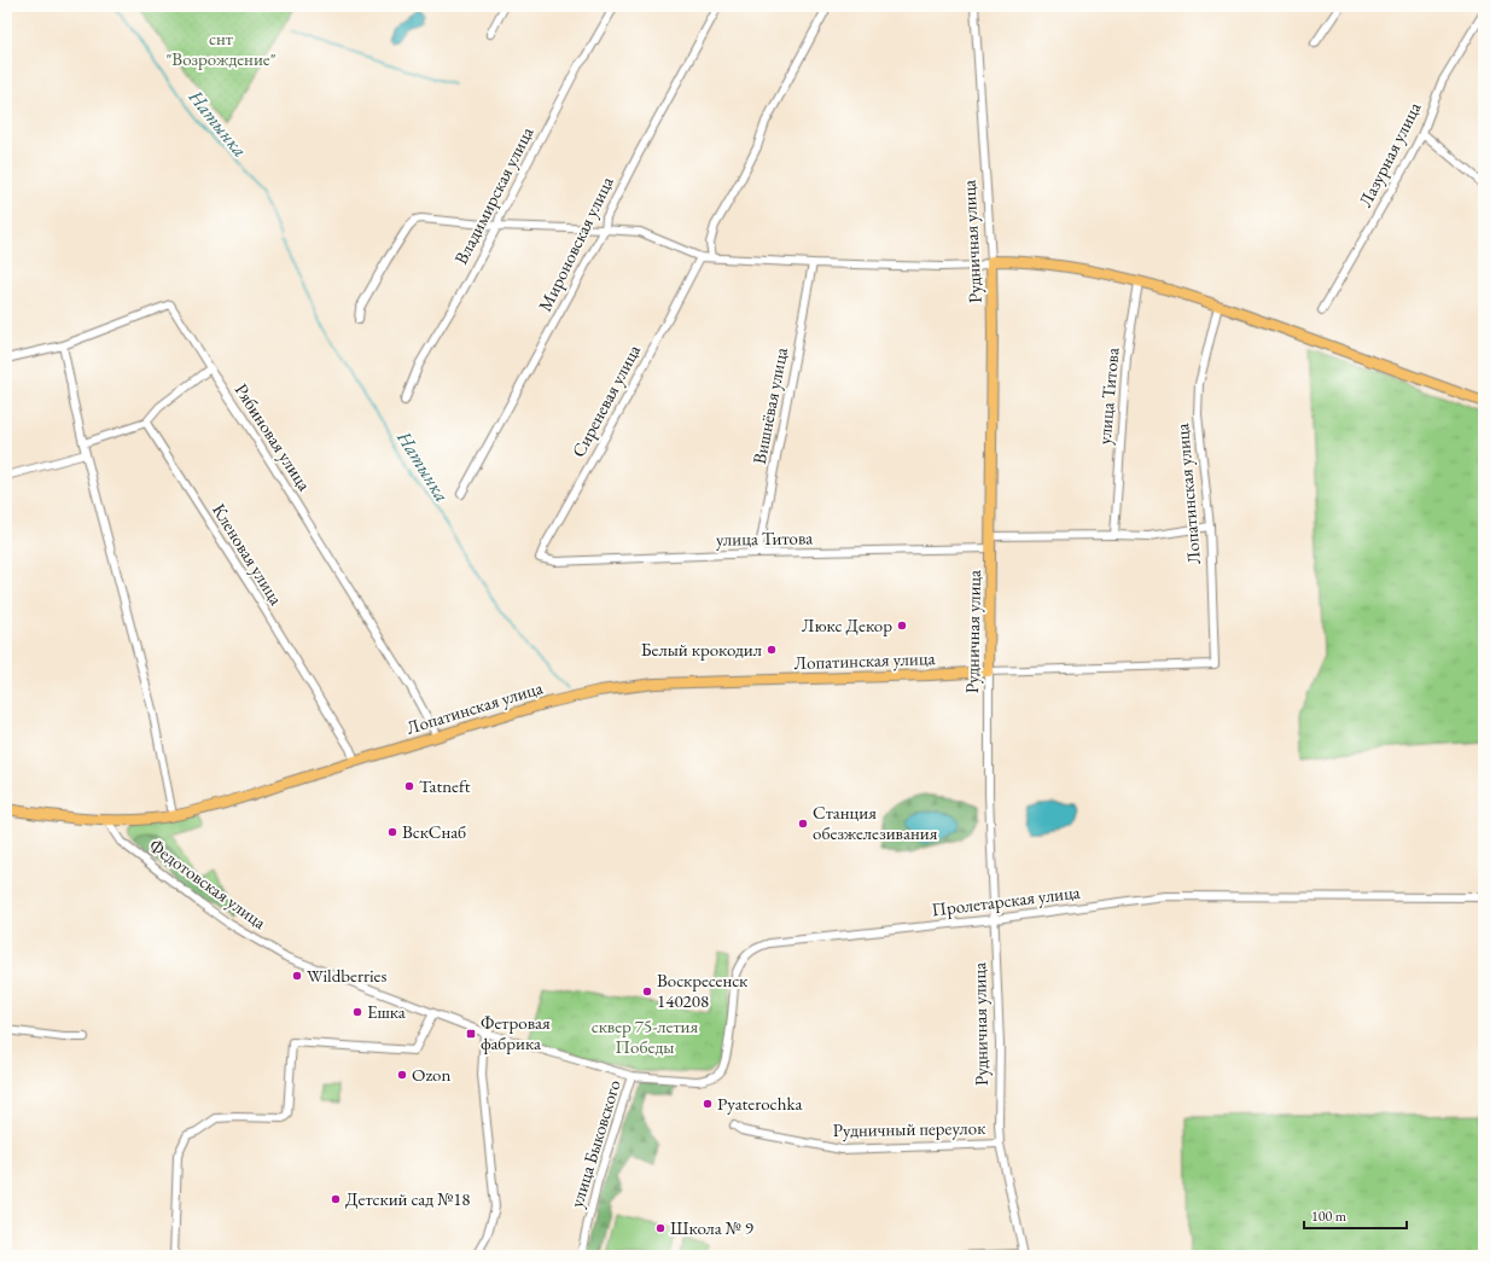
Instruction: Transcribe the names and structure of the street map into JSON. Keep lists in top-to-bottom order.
{
  "streets": {
    "main road": ["Рудничная улица", "Лопатинская улица", "Федотовская улица"],
    "street": [
      "Лазурная улица",
      "Владимирская улица",
      "Мироновская улица",
      "улица Титова",
      "Сиреневая улица",
      "Вишнёвая улица",
      "Рябиновая улица",
      "Кленовая улица",
      "Пролетарская улица",
      "Рудничный переулок",
      "улица Быковского"
    ]
  },
  "crossings": [
    ["Рудничная улица", "улица Титова"],
    ["Рудничная улица", "Лопатинская улица"],
    ["Рудничная улица", "Пролетарская улица"],
    ["Рудничная улица", "Рудничный переулок"],
    ["улица Титова", "Сиреневая улица"],
    ["улица Титова", "Вишнёвая улица"],
    ["Рябиновая улица", "Лопатинская улица"],
    ["Лопатинская улица", "Кленовая улица"],
    ["Лопатинская улица", "Федотовская улица"],
    ["Федотовская улица", "улица Быковского"],
    ["Пролетарская улица", "улица Быковского"]
  ],
  "water": ["Натынка"],
  "parks": ["снт \"Возрождение\"", "сквер 75-летия Победы"],
  "places": {
    "other": [
      "Люкс Декор",
      "Белый крокодил",
      "Tatneft",
      "Станция обезжелезивания",
      "ВскСнаб",
      "Wildberries",
      "Воскресенск 140208",
      "Ешка",
      "Ozon",
      "Pyaterochka",
      "Детский сад №18",
      "Школа № 9"
    ],
    "transit": ["Фетровая фабрика"]
  },
  "scale_bar": "100 m"
}
